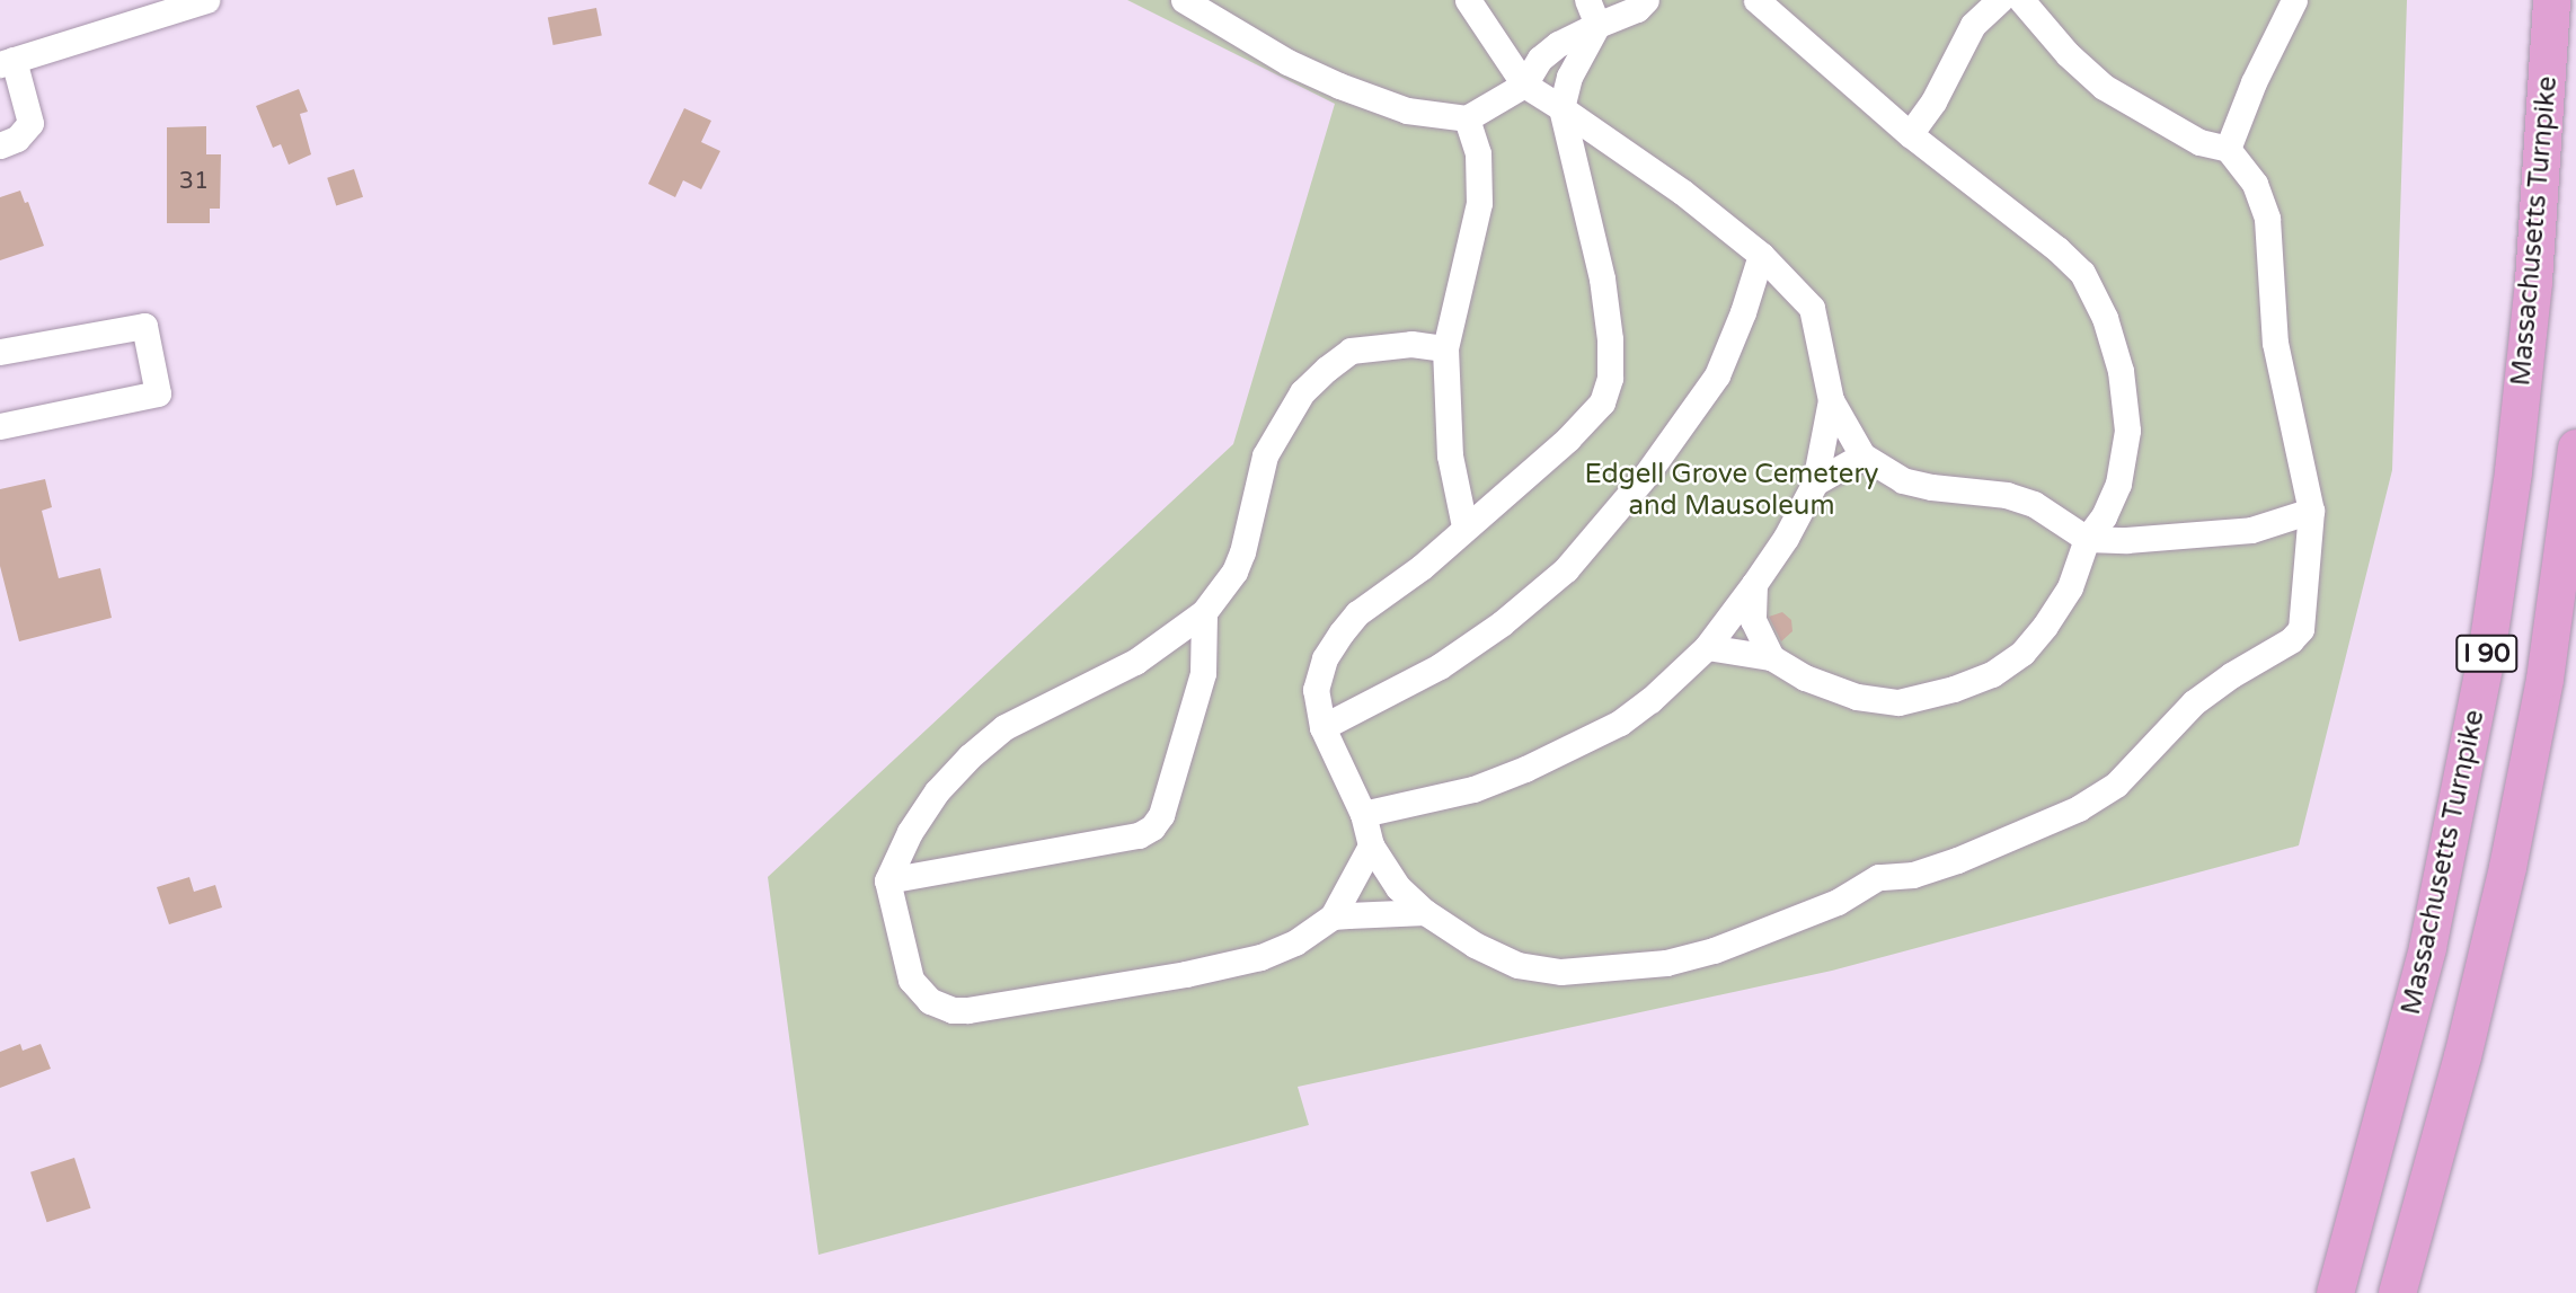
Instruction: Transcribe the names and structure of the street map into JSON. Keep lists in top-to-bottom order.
{
  "streets": {
    "highway": ["Massachusetts Turnpike", "I 90"]
  },
  "parks": ["Edgell Grove Cemetery and Mausoleum"],
  "house_numbers": ["31"]
}
